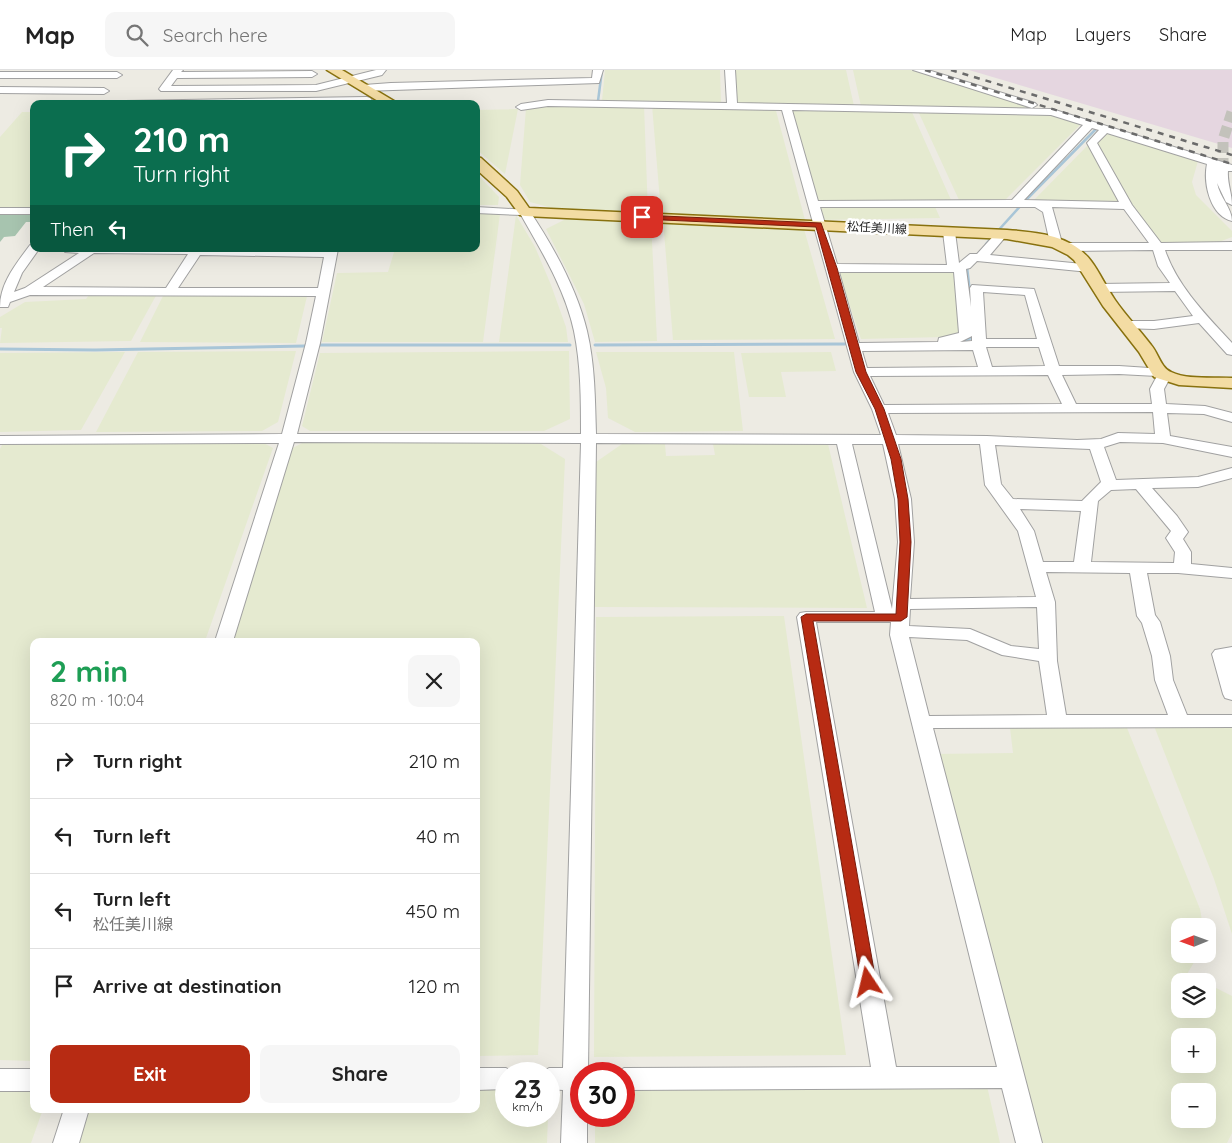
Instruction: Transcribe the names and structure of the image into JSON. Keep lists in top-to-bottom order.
{
  "streets": {
    "main road": ["松任美川線"]
  },
  "north": "left",
  "page": {
    "header": "Map",
    "search": "Search here",
    "nav": ["Map", "Layers", "Share"],
    "turn": ["210 m", "Turn right"],
    "then": "Then",
    "heading": ["2 min", "820 m · 10:04"],
    "list": [
      {
        "name": "Turn right",
        "value": "210 m"
      },
      {
        "name": "Turn left",
        "value": "40 m"
      },
      {
        "name": "Turn left",
        "note": "松任美川線",
        "value": "450 m"
      },
      {
        "name": "Arrive at destination",
        "value": "120 m"
      }
    ],
    "map_buttons": ["+", "−"],
    "buttons": ["Exit", "Share"],
    "speed": "23 km/h",
    "limit": "30"
  }
}
